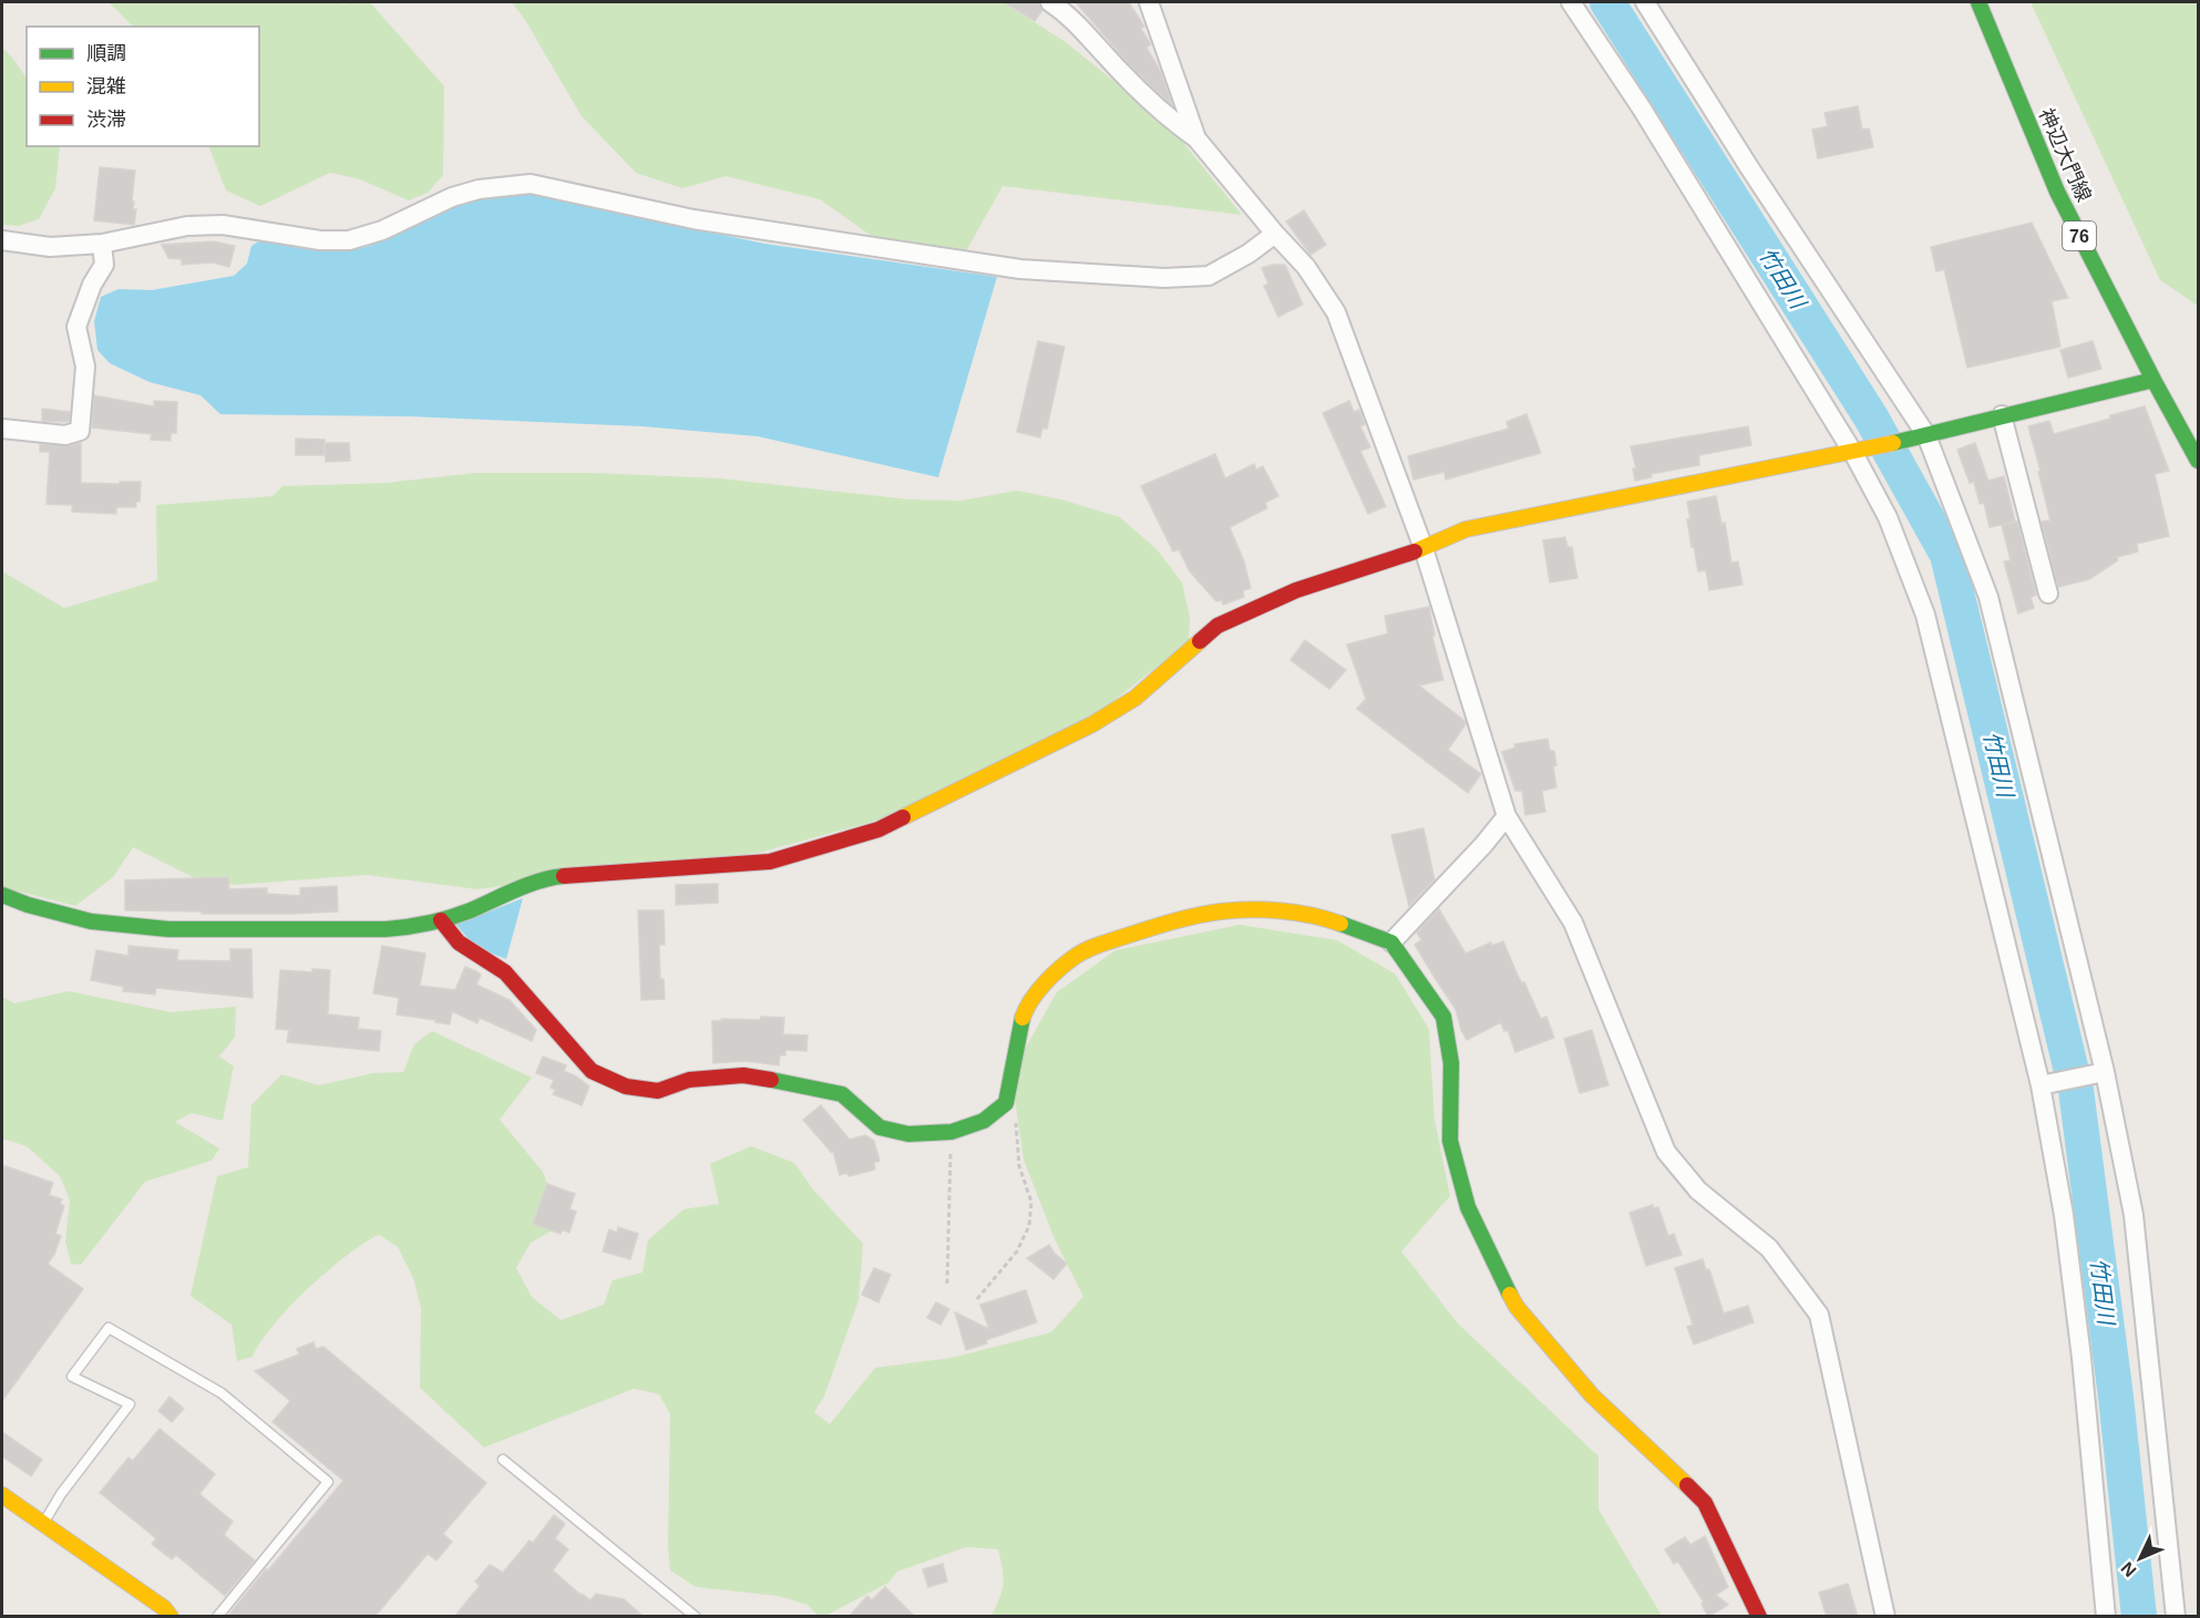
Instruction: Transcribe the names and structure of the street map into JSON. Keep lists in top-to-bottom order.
{
  "streets": {
    "street": ["神辺大門線", "76"]
  },
  "water": ["竹田川"],
  "legend": ["順調", "混雑", "渋滞"],
  "north": "bottom left"
}
